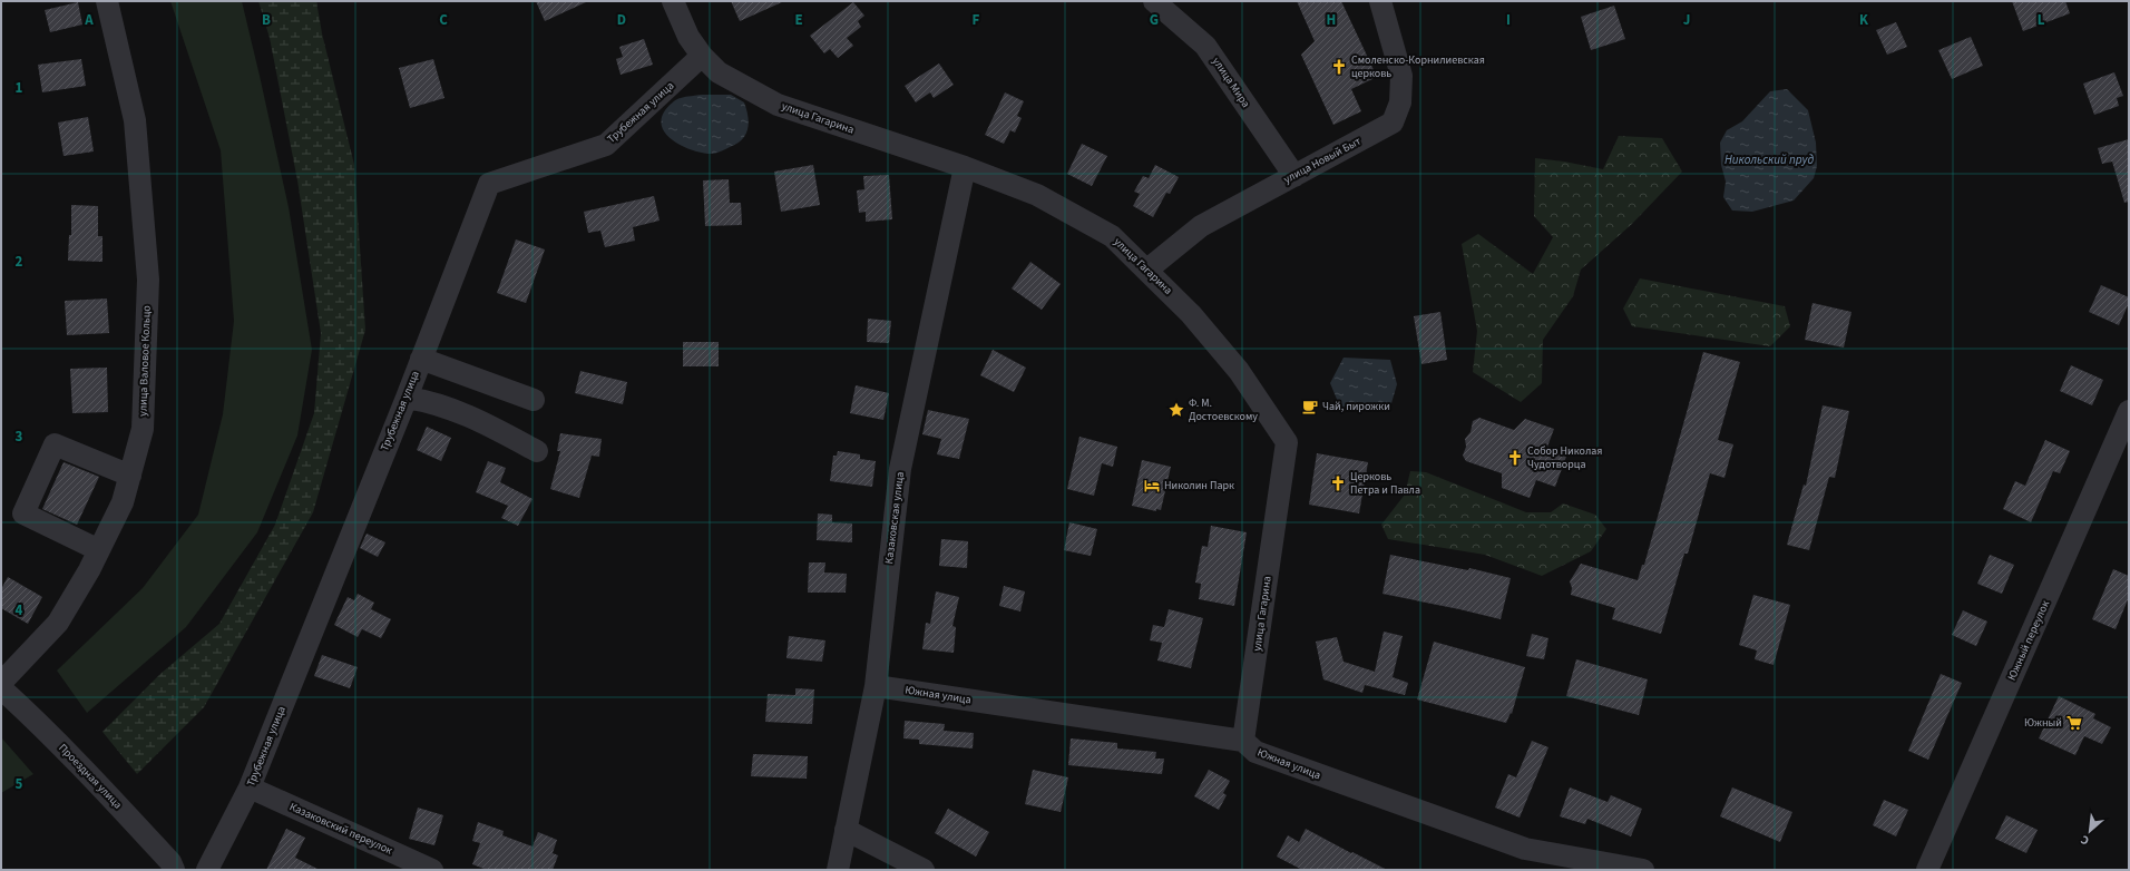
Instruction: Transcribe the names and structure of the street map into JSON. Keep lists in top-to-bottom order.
{
  "streets": {
    "street": [
      "улица Мира",
      "Трубежная улица",
      "улица Гагарина",
      "улица Новый Быт",
      "улица Валовое Кольцо",
      "Казаковская улица",
      "Южный переулок",
      "Южная улица",
      "Проездная улица",
      "Казаковский переулок"
    ]
  },
  "crossings": [
    ["улица Мира", "улица Новый Быт"],
    ["Трубежная улица", "улица Гагарина"],
    ["Трубежная улица", "Казаковский переулок"],
    ["улица Гагарина", "улица Новый Быт"],
    ["улица Гагарина", "Казаковская улица"],
    ["улица Гагарина", "Южная улица"],
    ["Казаковская улица", "Южная улица"]
  ],
  "water": ["Никольский пруд"],
  "places": {
    "church": ["Смоленско-Корнилиевская церковь", "Собор Николая Чудотворца", "Церковь Петра и Павла"],
    "cafe": ["Чай, пирожки"],
    "place": ["Ф. М. Достоевскому"],
    "hotel": ["Николин Парк"],
    "supermarket": ["Южный"]
  },
  "north": "bottom left",
  "grid": {
    "columns": [
      "A",
      "B",
      "C",
      "D",
      "E",
      "F",
      "G",
      "H",
      "I",
      "J",
      "K",
      "L"
    ],
    "rows": [
      "1",
      "2",
      "3",
      "4",
      "5"
    ]
  }
}
